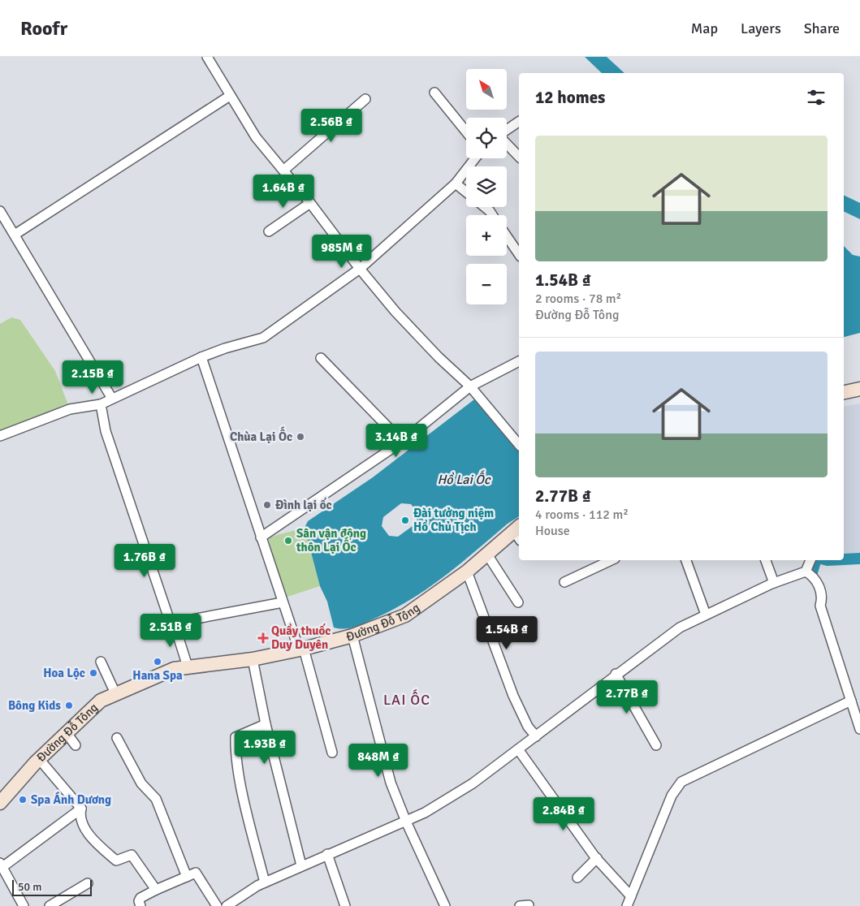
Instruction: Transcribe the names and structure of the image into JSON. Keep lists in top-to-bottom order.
{
  "streets": {
    "main road": ["Đường Đỗ Tông"]
  },
  "districts": ["LAI ỐC"],
  "water": ["Hồ Lai Ốc"],
  "places": {
    "other": [
      "Chùa Lại Ốc",
      "Đình lại ốc",
      "Đài tưởng niệm Hồ Chủ Tịch",
      "Sân vận động thôn Lại Ốc",
      "Hana Spa",
      "Hoa Lộc",
      "Bông Kids",
      "Spa Ánh Dương"
    ],
    "health": ["Quầy thuốc Duy Duyên"]
  },
  "scale_bar": "50 m",
  "north": "top left",
  "page": {
    "header": "Roofr",
    "nav": ["Map", "Layers", "Share"],
    "map_buttons": ["+", "−"],
    "heading": "12 homes",
    "price": [
      "2.56B ₫",
      "1.64B ₫",
      "985M ₫",
      "2.15B ₫",
      "3.14B ₫",
      "1.76B ₫",
      "2.51B ₫",
      "1.54B ₫",
      "2.77B ₫",
      "1.93B ₫",
      "848M ₫",
      "2.84B ₫"
    ],
    "list": [
      {
        "name": "1.54B ₫",
        "note": "2 rooms · 78 m² · Đường Đỗ Tông"
      },
      {
        "name": "2.77B ₫",
        "note": "4 rooms · 112 m² · House"
      }
    ],
    "scale": "50 m"
  }
}
